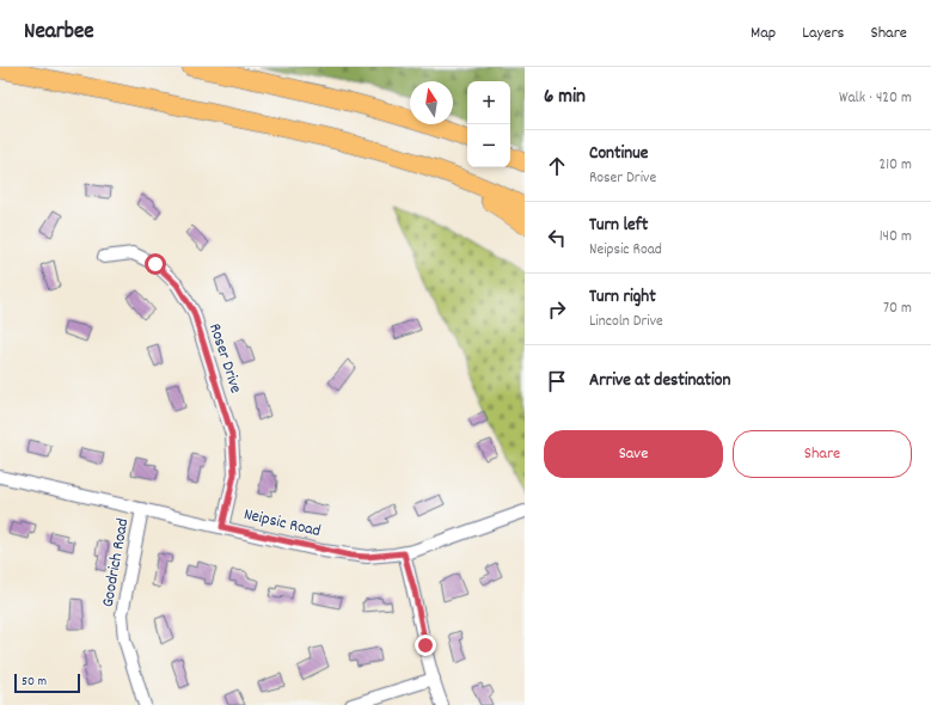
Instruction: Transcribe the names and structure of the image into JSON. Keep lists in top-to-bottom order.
{
  "streets": {
    "street": ["Roser Drive", "Neipsic Road", "Goodrich Road"]
  },
  "crossings": [
    ["Roser Drive", "Neipsic Road"],
    ["Neipsic Road", "Goodrich Road"]
  ],
  "scale_bar": "50 m",
  "north": "top",
  "page": {
    "header": "Nearbee",
    "nav": ["Map", "Layers", "Share"],
    "heading": ["6 min", "Walk · 420 m"],
    "map_buttons": ["+", "−"],
    "list": [
      ["Continue", "Roser Drive", "210 m"],
      ["Turn left", "Neipsic Road", "140 m"],
      ["Turn right", "Lincoln Drive", "70 m"],
      "Arrive at destination"
    ],
    "buttons": ["Save", "Share"],
    "scale": "50 m"
  }
}
